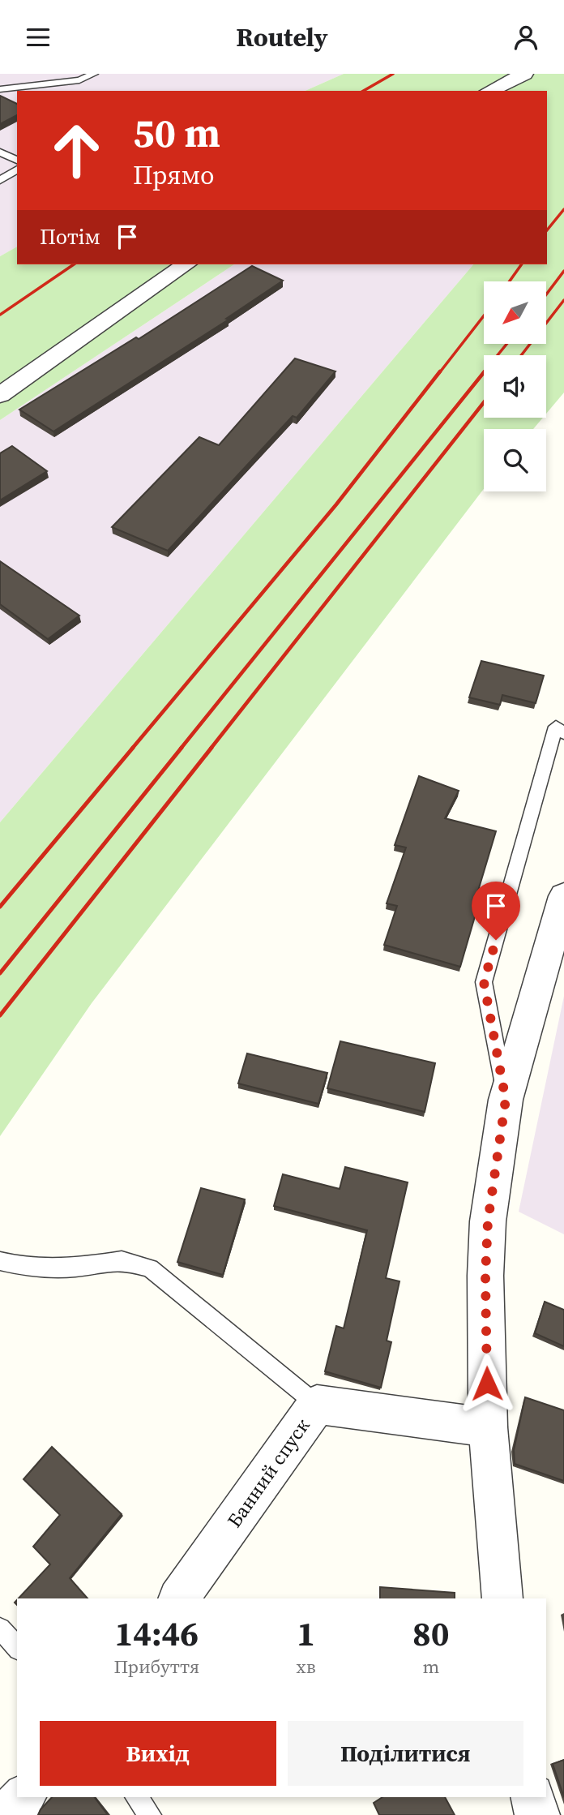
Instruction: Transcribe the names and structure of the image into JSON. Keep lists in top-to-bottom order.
{
  "streets": {
    "street": ["Банний спуск"]
  },
  "north": "bottom left",
  "page": {
    "header": "Routely",
    "turn": ["50 m", "Прямо"],
    "then": "Потім",
    "eta": [
      "14:46",
      "Прибуття",
      "1",
      "хв",
      "80",
      "m"
    ],
    "buttons": ["Вихід", "Поділитися"]
  }
}
